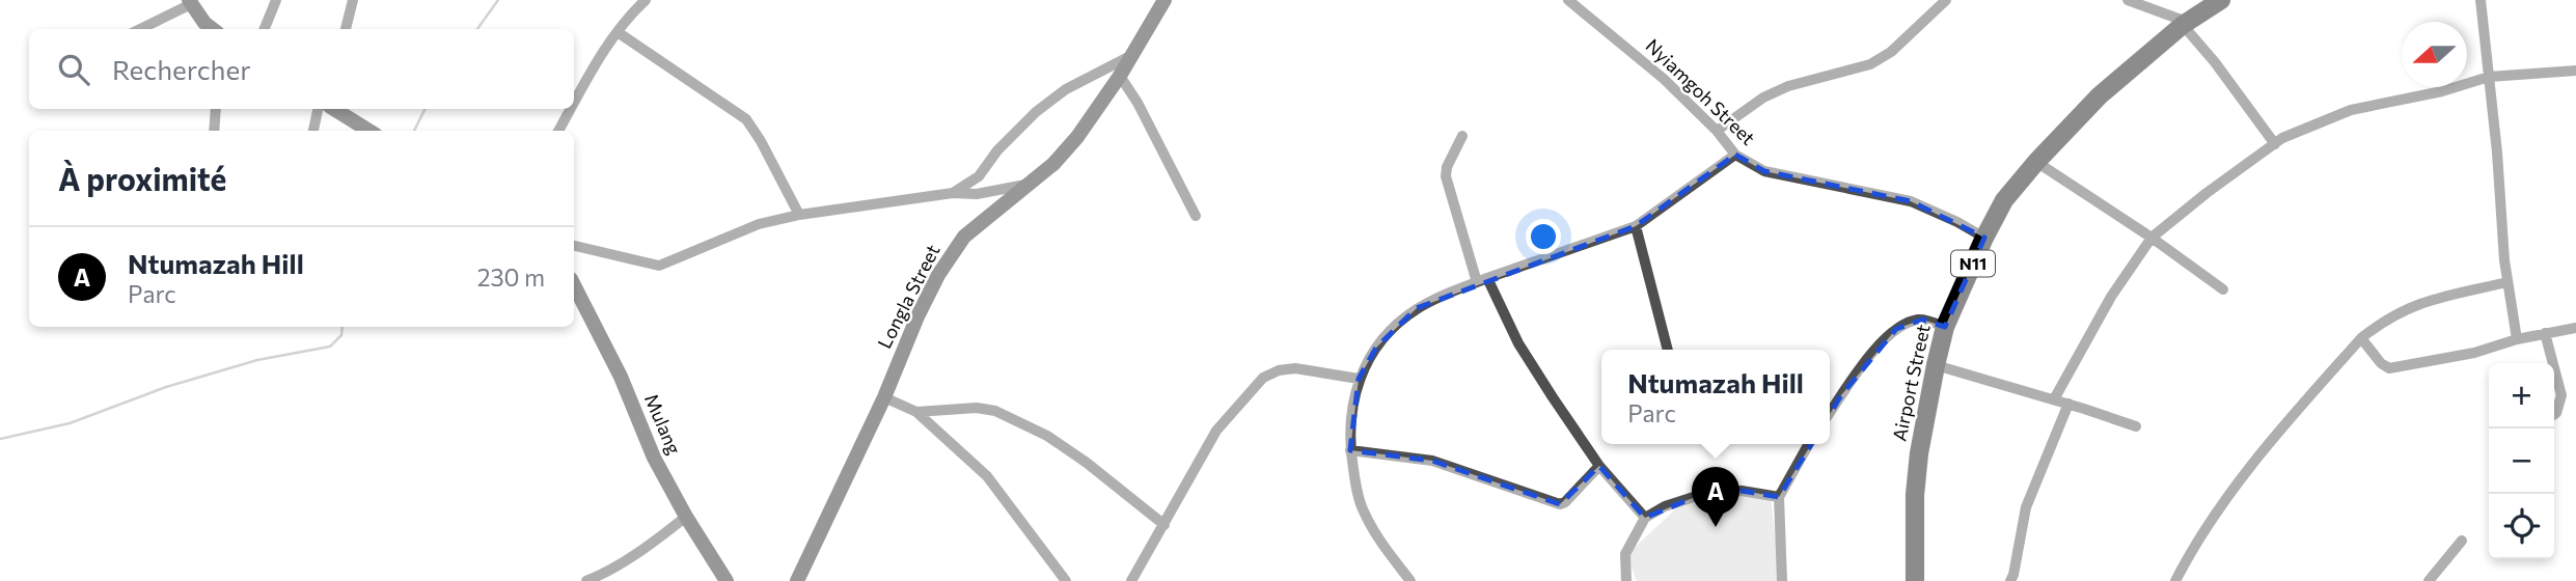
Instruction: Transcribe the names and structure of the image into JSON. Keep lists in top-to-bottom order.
{
  "streets": {
    "highway": ["N11", "Airport Street"],
    "main road": ["Longla Street", "Mulang"],
    "street": ["Nyiamgoh Street"]
  },
  "crossings": [
    ["Nyiamgoh Street", "Airport Street"],
    ["N11", "Airport Street"]
  ],
  "north": "left",
  "page": {
    "search": "Rechercher",
    "heading": "À proximité",
    "list": [
      {
        "mark": "A",
        "name": "Ntumazah Hill",
        "note": "Parc",
        "value": "230 m"
      }
    ],
    "popup": ["Ntumazah Hill", "Parc"],
    "map_buttons": ["+", "−"],
    "pins": "A"
  }
}
